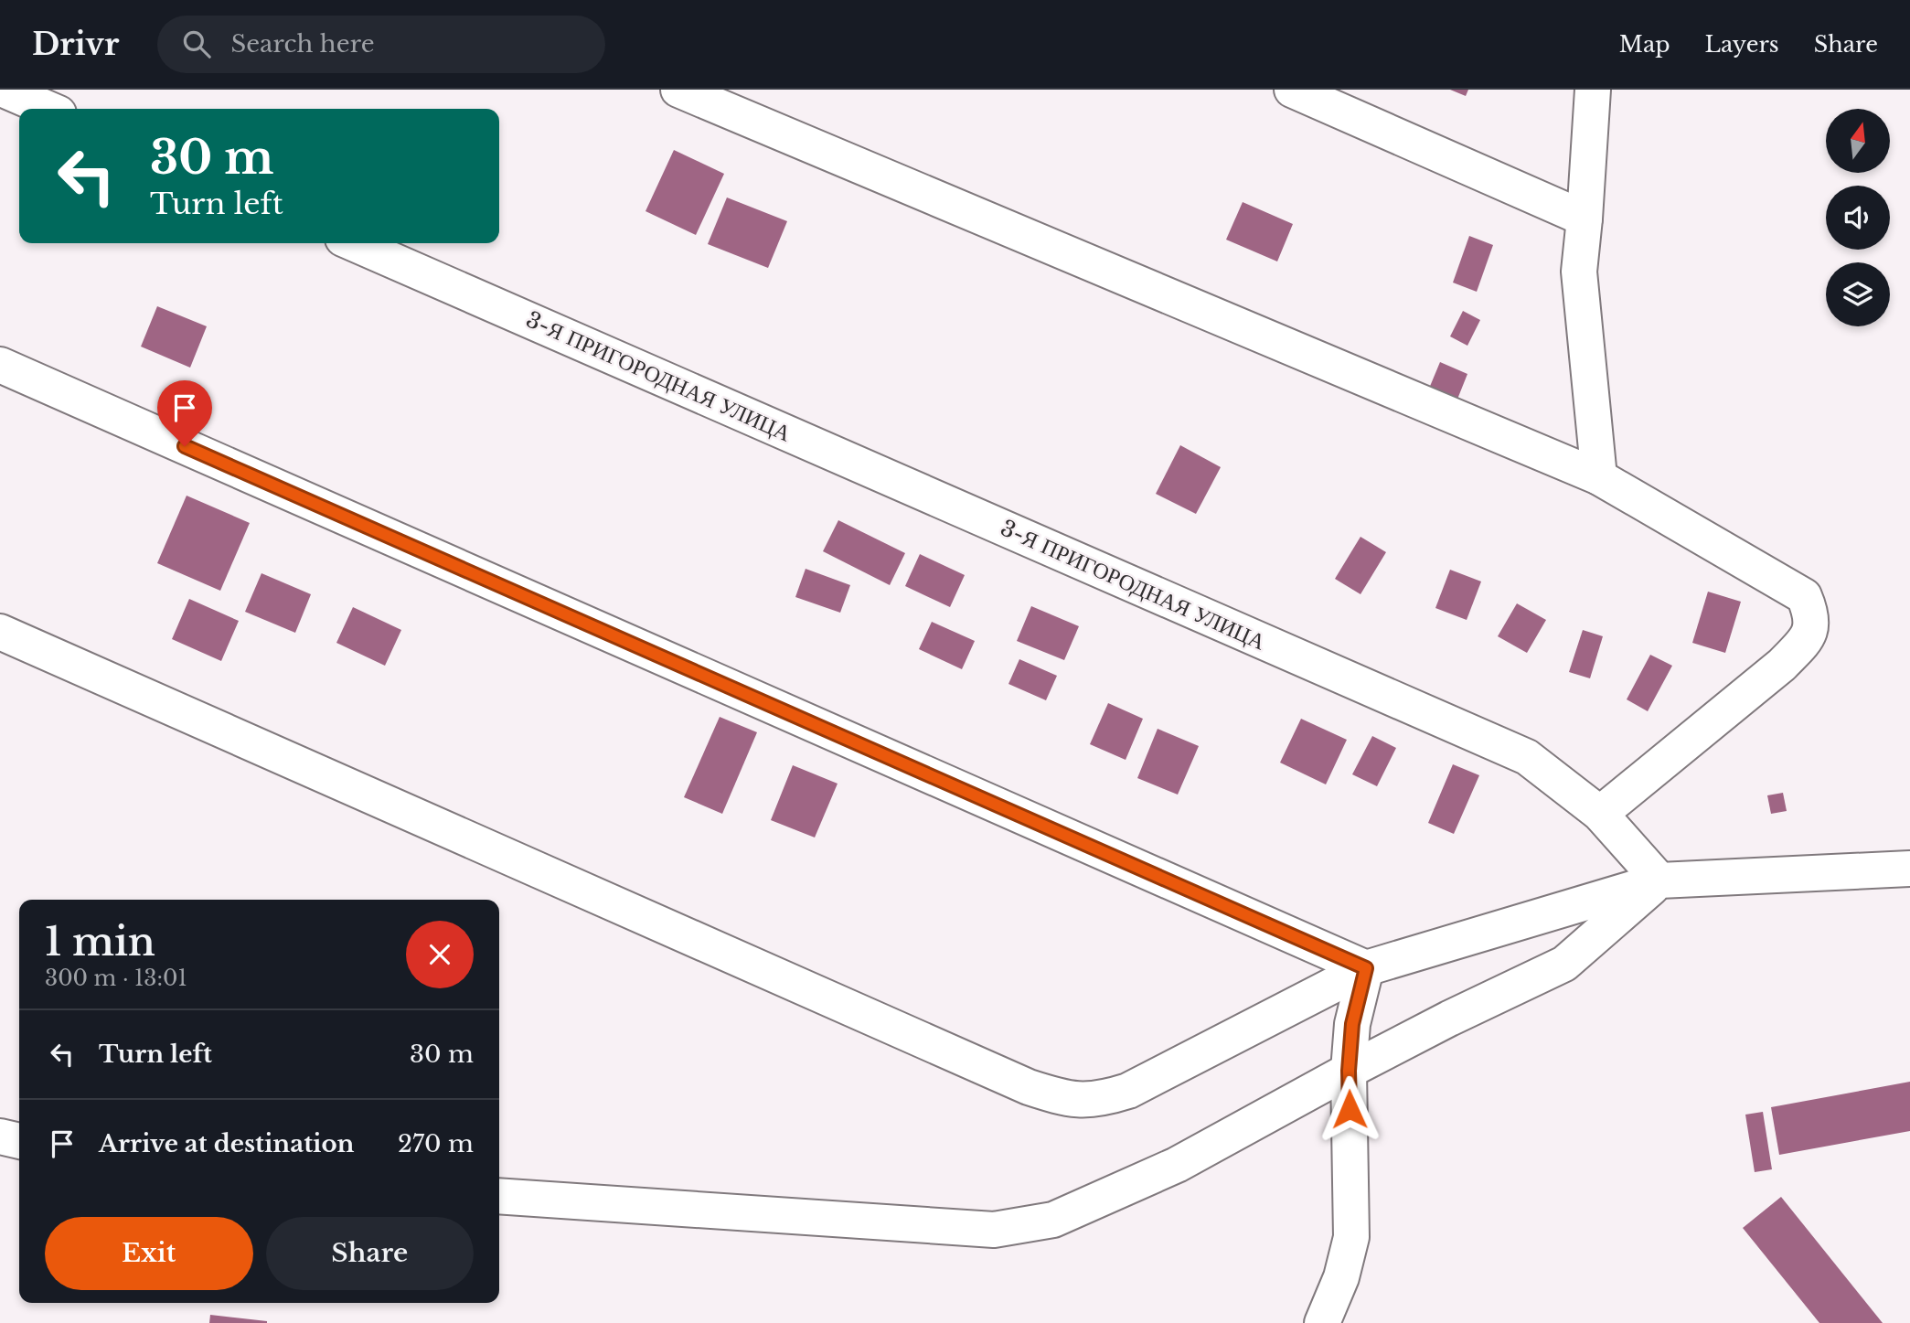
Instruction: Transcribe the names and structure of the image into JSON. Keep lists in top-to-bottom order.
{
  "streets": {
    "street": ["3-Я ПРИГОРОДНАЯ УЛИЦА"]
  },
  "north": "top",
  "page": {
    "header": "Drivr",
    "search": "Search here",
    "nav": ["Map", "Layers", "Share"],
    "turn": ["30 m", "Turn left"],
    "heading": ["1 min", "300 m · 13:01"],
    "list": [
      {
        "name": "Turn left",
        "value": "30 m"
      },
      {
        "name": "Arrive at destination",
        "value": "270 m"
      }
    ],
    "buttons": ["Exit", "Share"]
  }
}
